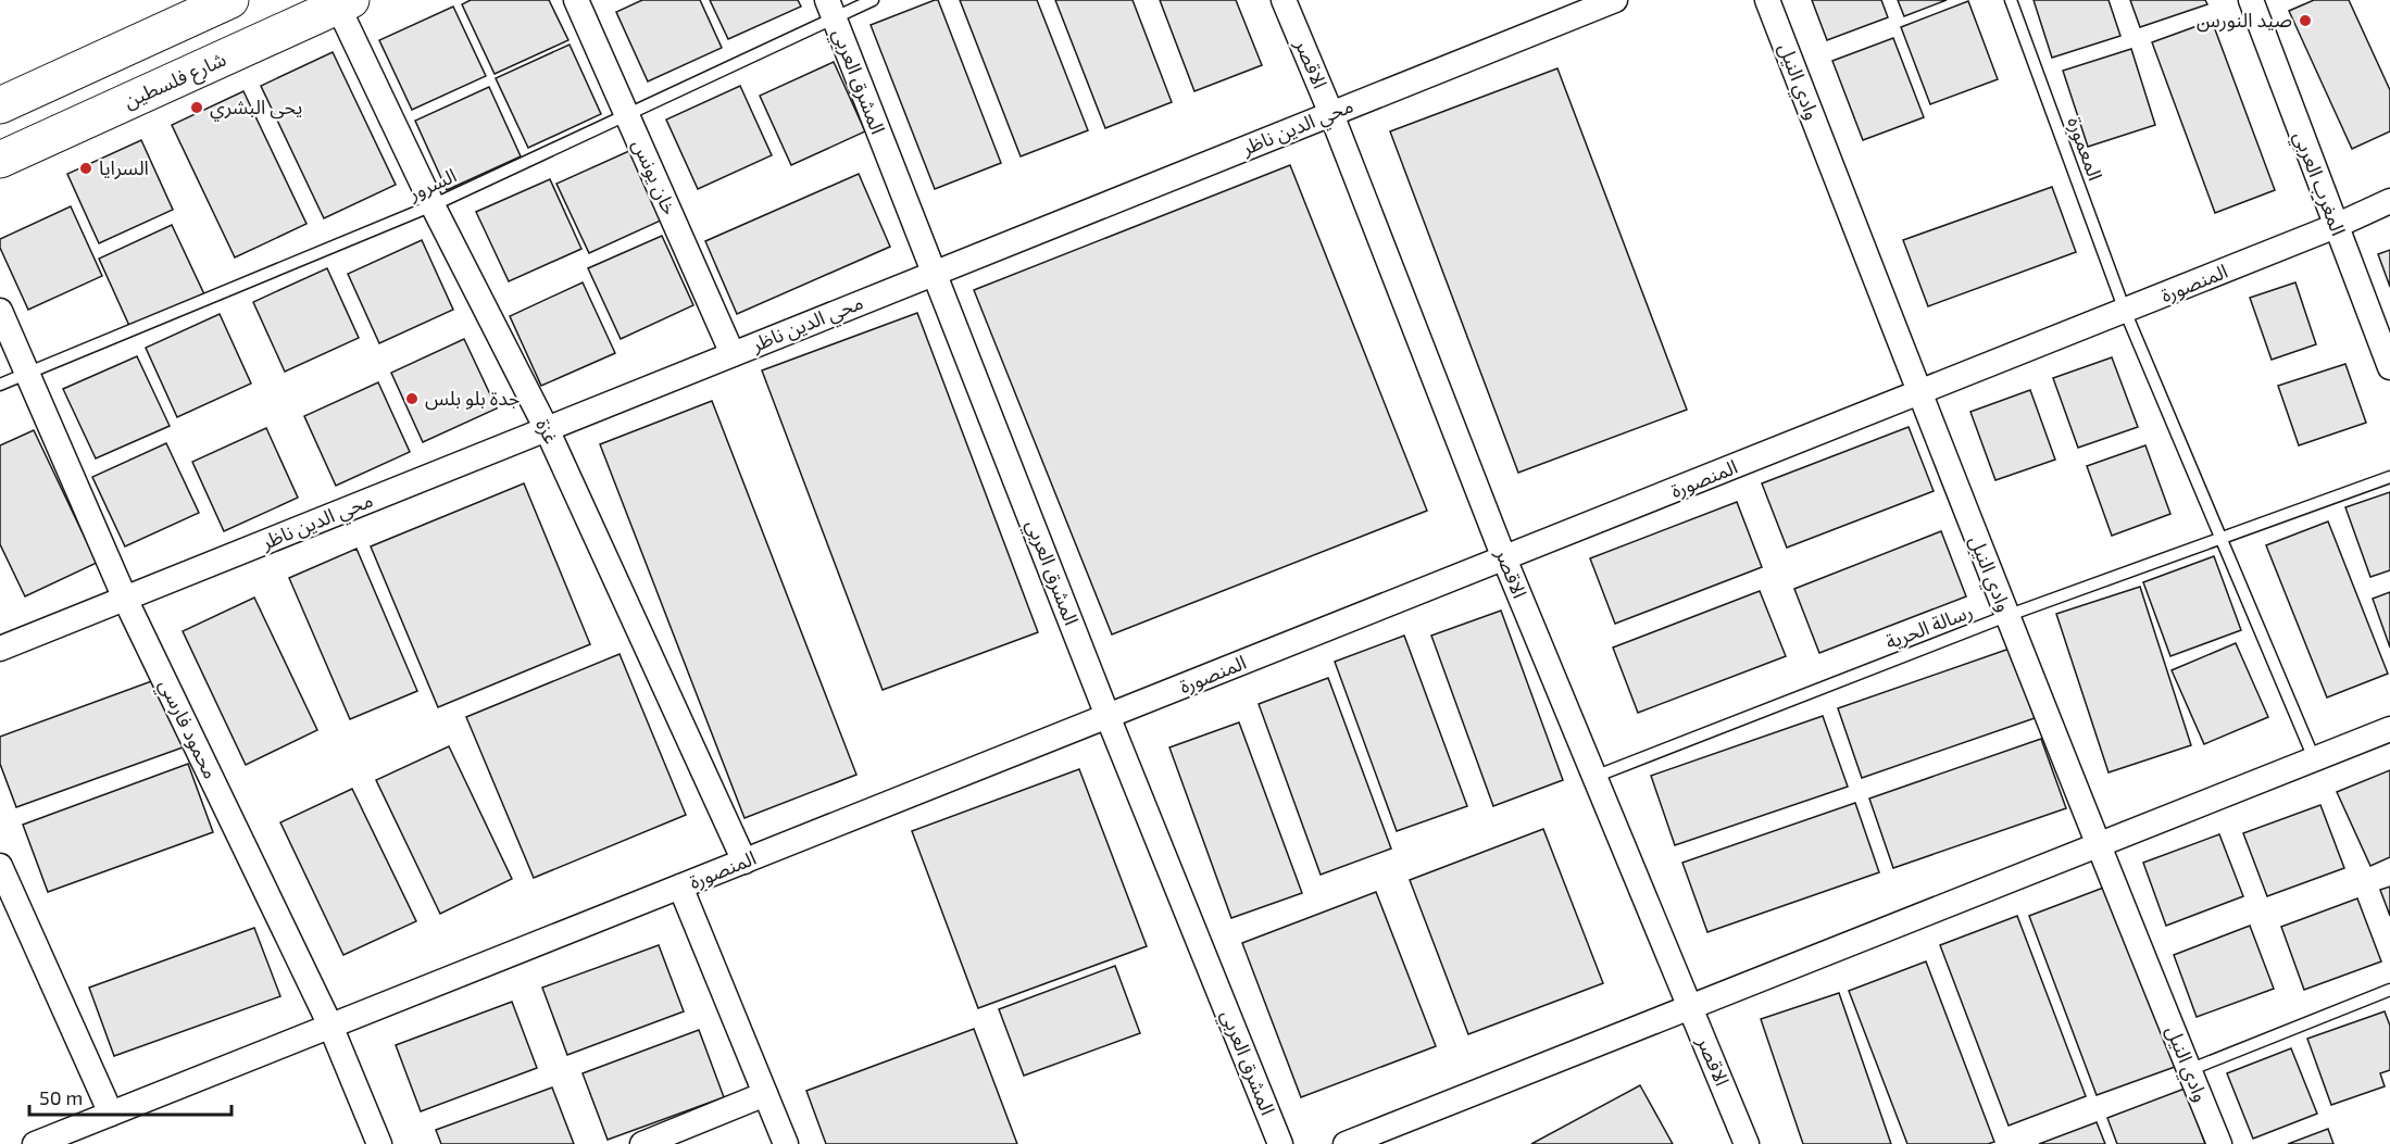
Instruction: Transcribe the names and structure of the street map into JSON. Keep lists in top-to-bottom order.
{
  "streets": {
    "main road": ["شارع فلسطين"],
    "street": [
      "الاقصر",
      "المشرق العربي",
      "وادي النيل",
      "محي الدين ناظر",
      "خان يونس",
      "المغرب العربي",
      "المنصورة",
      "غزة",
      "محمود فارسي"
    ],
    "lane": ["المعمورة", "السرور", "رسالة الحرية"]
  },
  "crossings": [
    ["الاقصر", "محي الدين ناظر"],
    ["الاقصر", "المنصورة"],
    ["الاقصر", "رسالة الحرية"],
    ["شارع فلسطين", "غزة"],
    ["المشرق العربي", "محي الدين ناظر"],
    ["المشرق العربي", "السرور"],
    ["المشرق العربي", "المنصورة"],
    ["وادي النيل", "المنصورة"],
    ["وادي النيل", "رسالة الحرية"],
    ["محي الدين ناظر", "خان يونس"],
    ["محي الدين ناظر", "غزة"],
    ["محي الدين ناظر", "محمود فارسي"],
    ["المعمورة", "المنصورة"],
    ["المعمورة", "رسالة الحرية"],
    ["خان يونس", "السرور"],
    ["المغرب العربي", "المنصورة"],
    ["السرور", "غزة"],
    ["السرور", "محمود فارسي"],
    ["المنصورة", "غزة"],
    ["المنصورة", "محمود فارسي"]
  ],
  "places": [
    "صيد النورس",
    "يحى البشري",
    "السرايا",
    "جدة بلو بلس"
  ],
  "scale_bar": "50 m"
}
